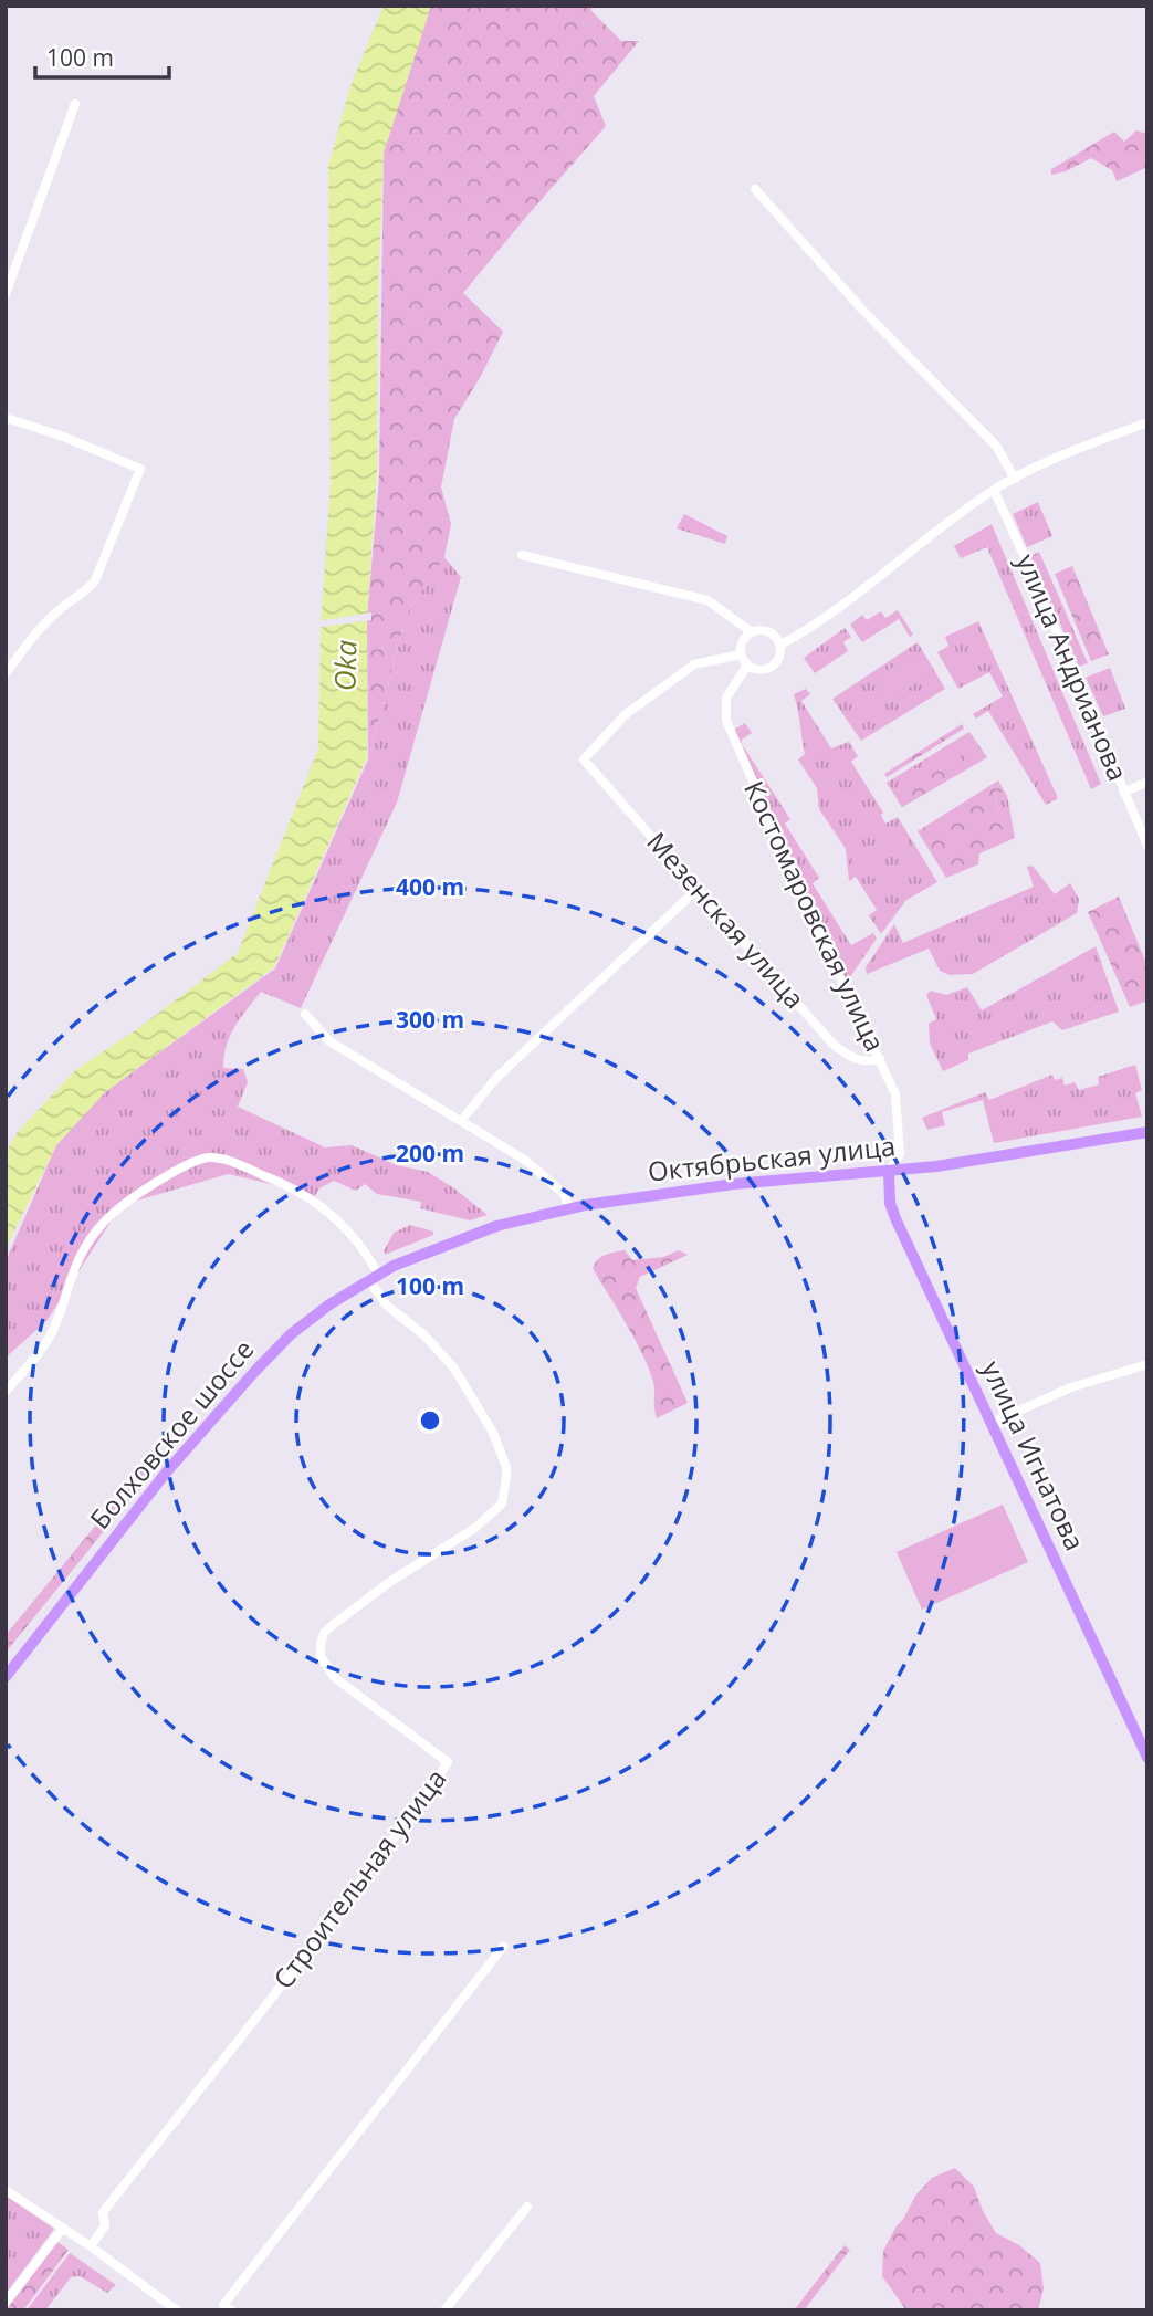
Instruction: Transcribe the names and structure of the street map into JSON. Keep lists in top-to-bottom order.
{
  "streets": {
    "main road": ["Октябрьская улица", "Болховское шоссе", "улица Игнатова"],
    "street": [
      "улица Андрианова",
      "Костомаровская улица",
      "Мезенская улица",
      "Строительная улица"
    ]
  },
  "crossings": [
    ["Костомаровская улица", "Мезенская улица"],
    ["Костомаровская улица", "Октябрьская улица"],
    ["Костомаровская улица", "улица Игнатова"],
    ["Октябрьская улица", "Болховское шоссе"],
    ["Октябрьская улица", "улица Игнатова"],
    ["Болховское шоссе", "Строительная улица"]
  ],
  "water": ["Oka"],
  "scale_bar": "100 m",
  "rings": [
    "400 m",
    "300 m",
    "200 m",
    "100 m"
  ]
}
